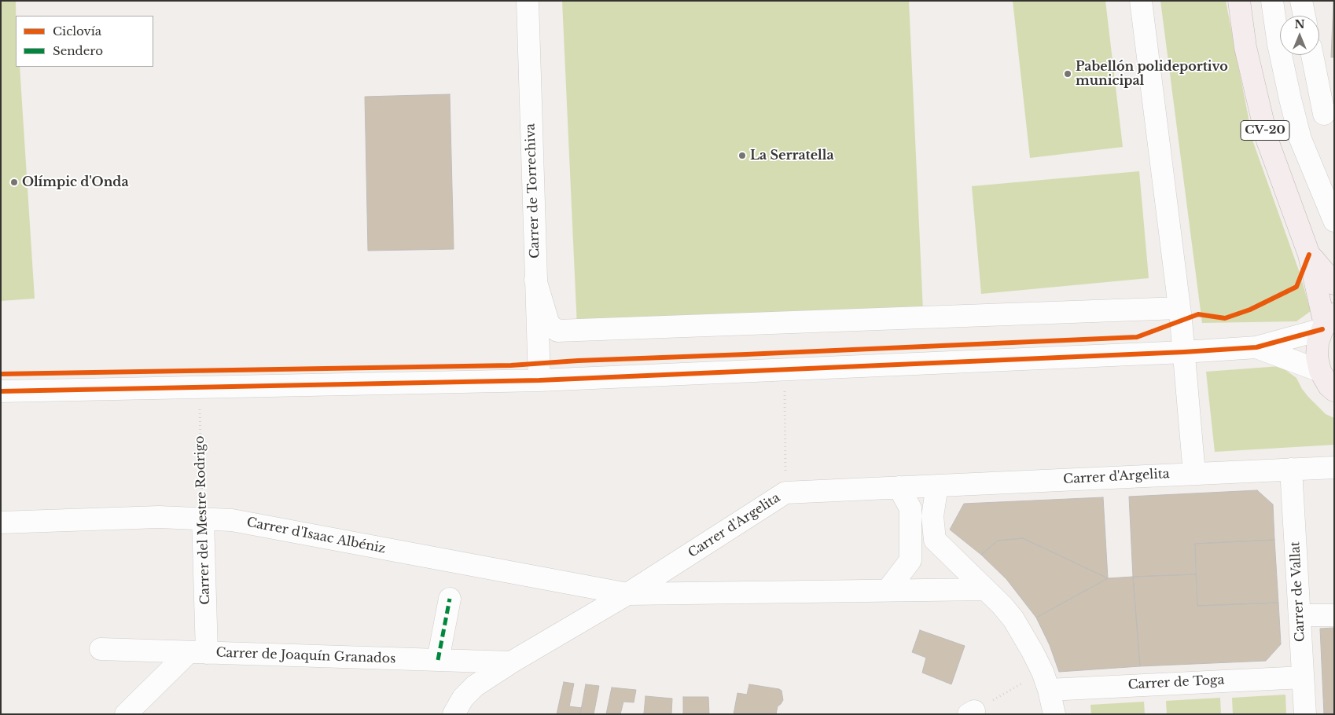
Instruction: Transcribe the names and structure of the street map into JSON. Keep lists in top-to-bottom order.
{
  "streets": {
    "main road": ["CV-20"],
    "street": [
      "Carrer de Torrechiva",
      "Carrer d'Argelita",
      "Carrer del Mestre Rodrigo",
      "Carrer d'Isaac Albéniz",
      "Carrer de Vallat",
      "Carrer de Joaquín Granados",
      "Carrer de Toga"
    ]
  },
  "crossings": [
    ["Carrer d'Argelita", "Carrer d'Isaac Albéniz"],
    ["Carrer d'Argelita", "Carrer de Vallat"],
    ["Carrer d'Argelita", "Carrer de Joaquín Granados"],
    ["Carrer del Mestre Rodrigo", "Carrer d'Isaac Albéniz"],
    ["Carrer del Mestre Rodrigo", "Carrer de Joaquín Granados"],
    ["Carrer de Vallat", "Carrer de Toga"]
  ],
  "places": ["Pabellón polideportivo municipal", "La Serratella", "Olímpic d'Onda"],
  "legend": ["Ciclovía", "Sendero"],
  "north": "top"
}
